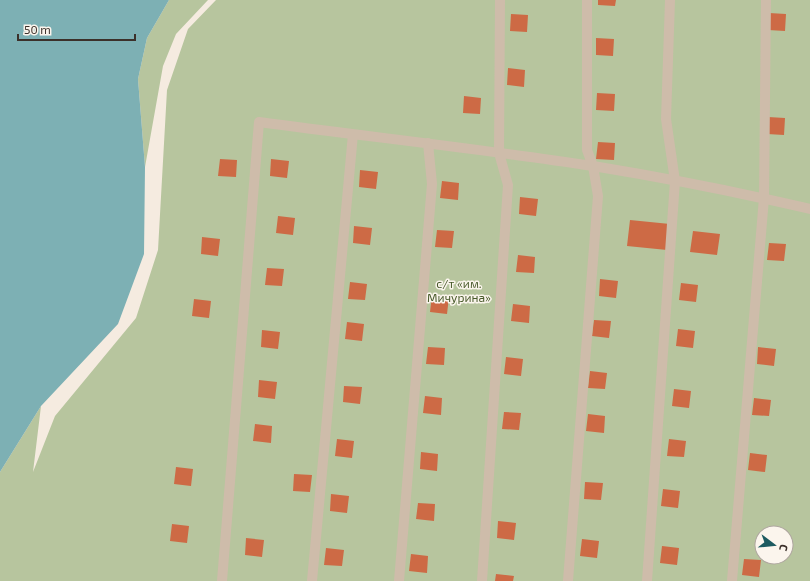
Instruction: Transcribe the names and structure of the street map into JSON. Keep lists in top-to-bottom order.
{
  "parks": ["с/т «им. Мичурина»"],
  "scale_bar": "50 m",
  "north": "right"
}
